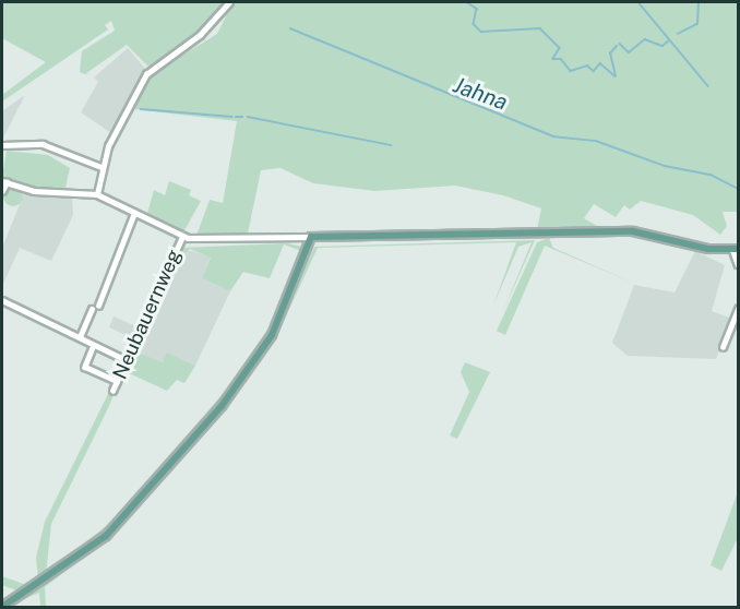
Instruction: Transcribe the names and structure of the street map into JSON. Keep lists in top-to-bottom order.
{
  "streets": {
    "street": ["Neubauernweg"]
  },
  "water": ["Jahna"]
}
